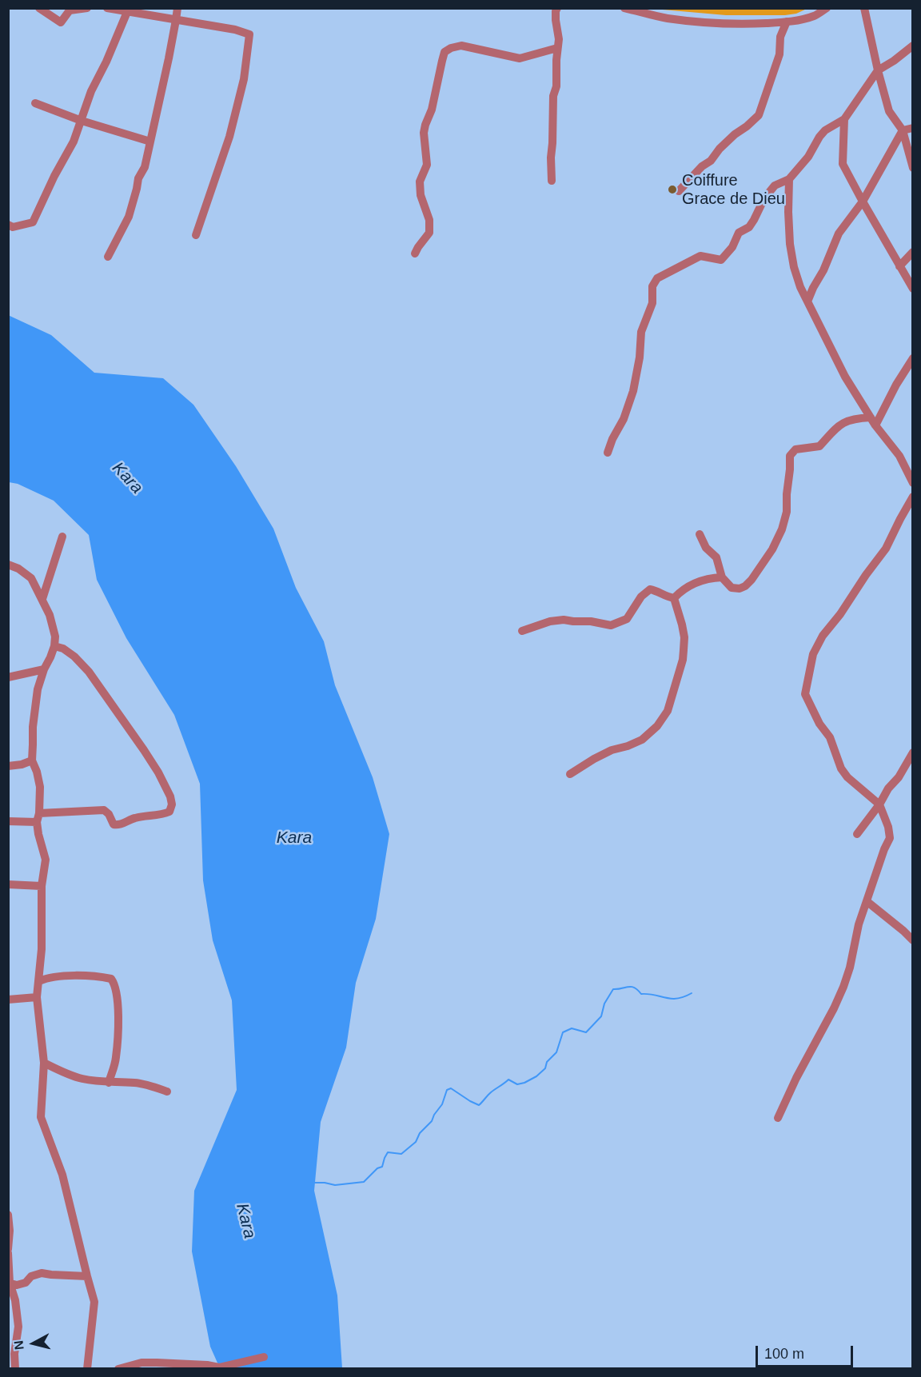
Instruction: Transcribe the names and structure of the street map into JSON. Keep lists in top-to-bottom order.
{
  "water": ["Kara"],
  "places": ["Coiffure Grace de Dieu"],
  "scale_bar": "100 m",
  "north": "left"
}
